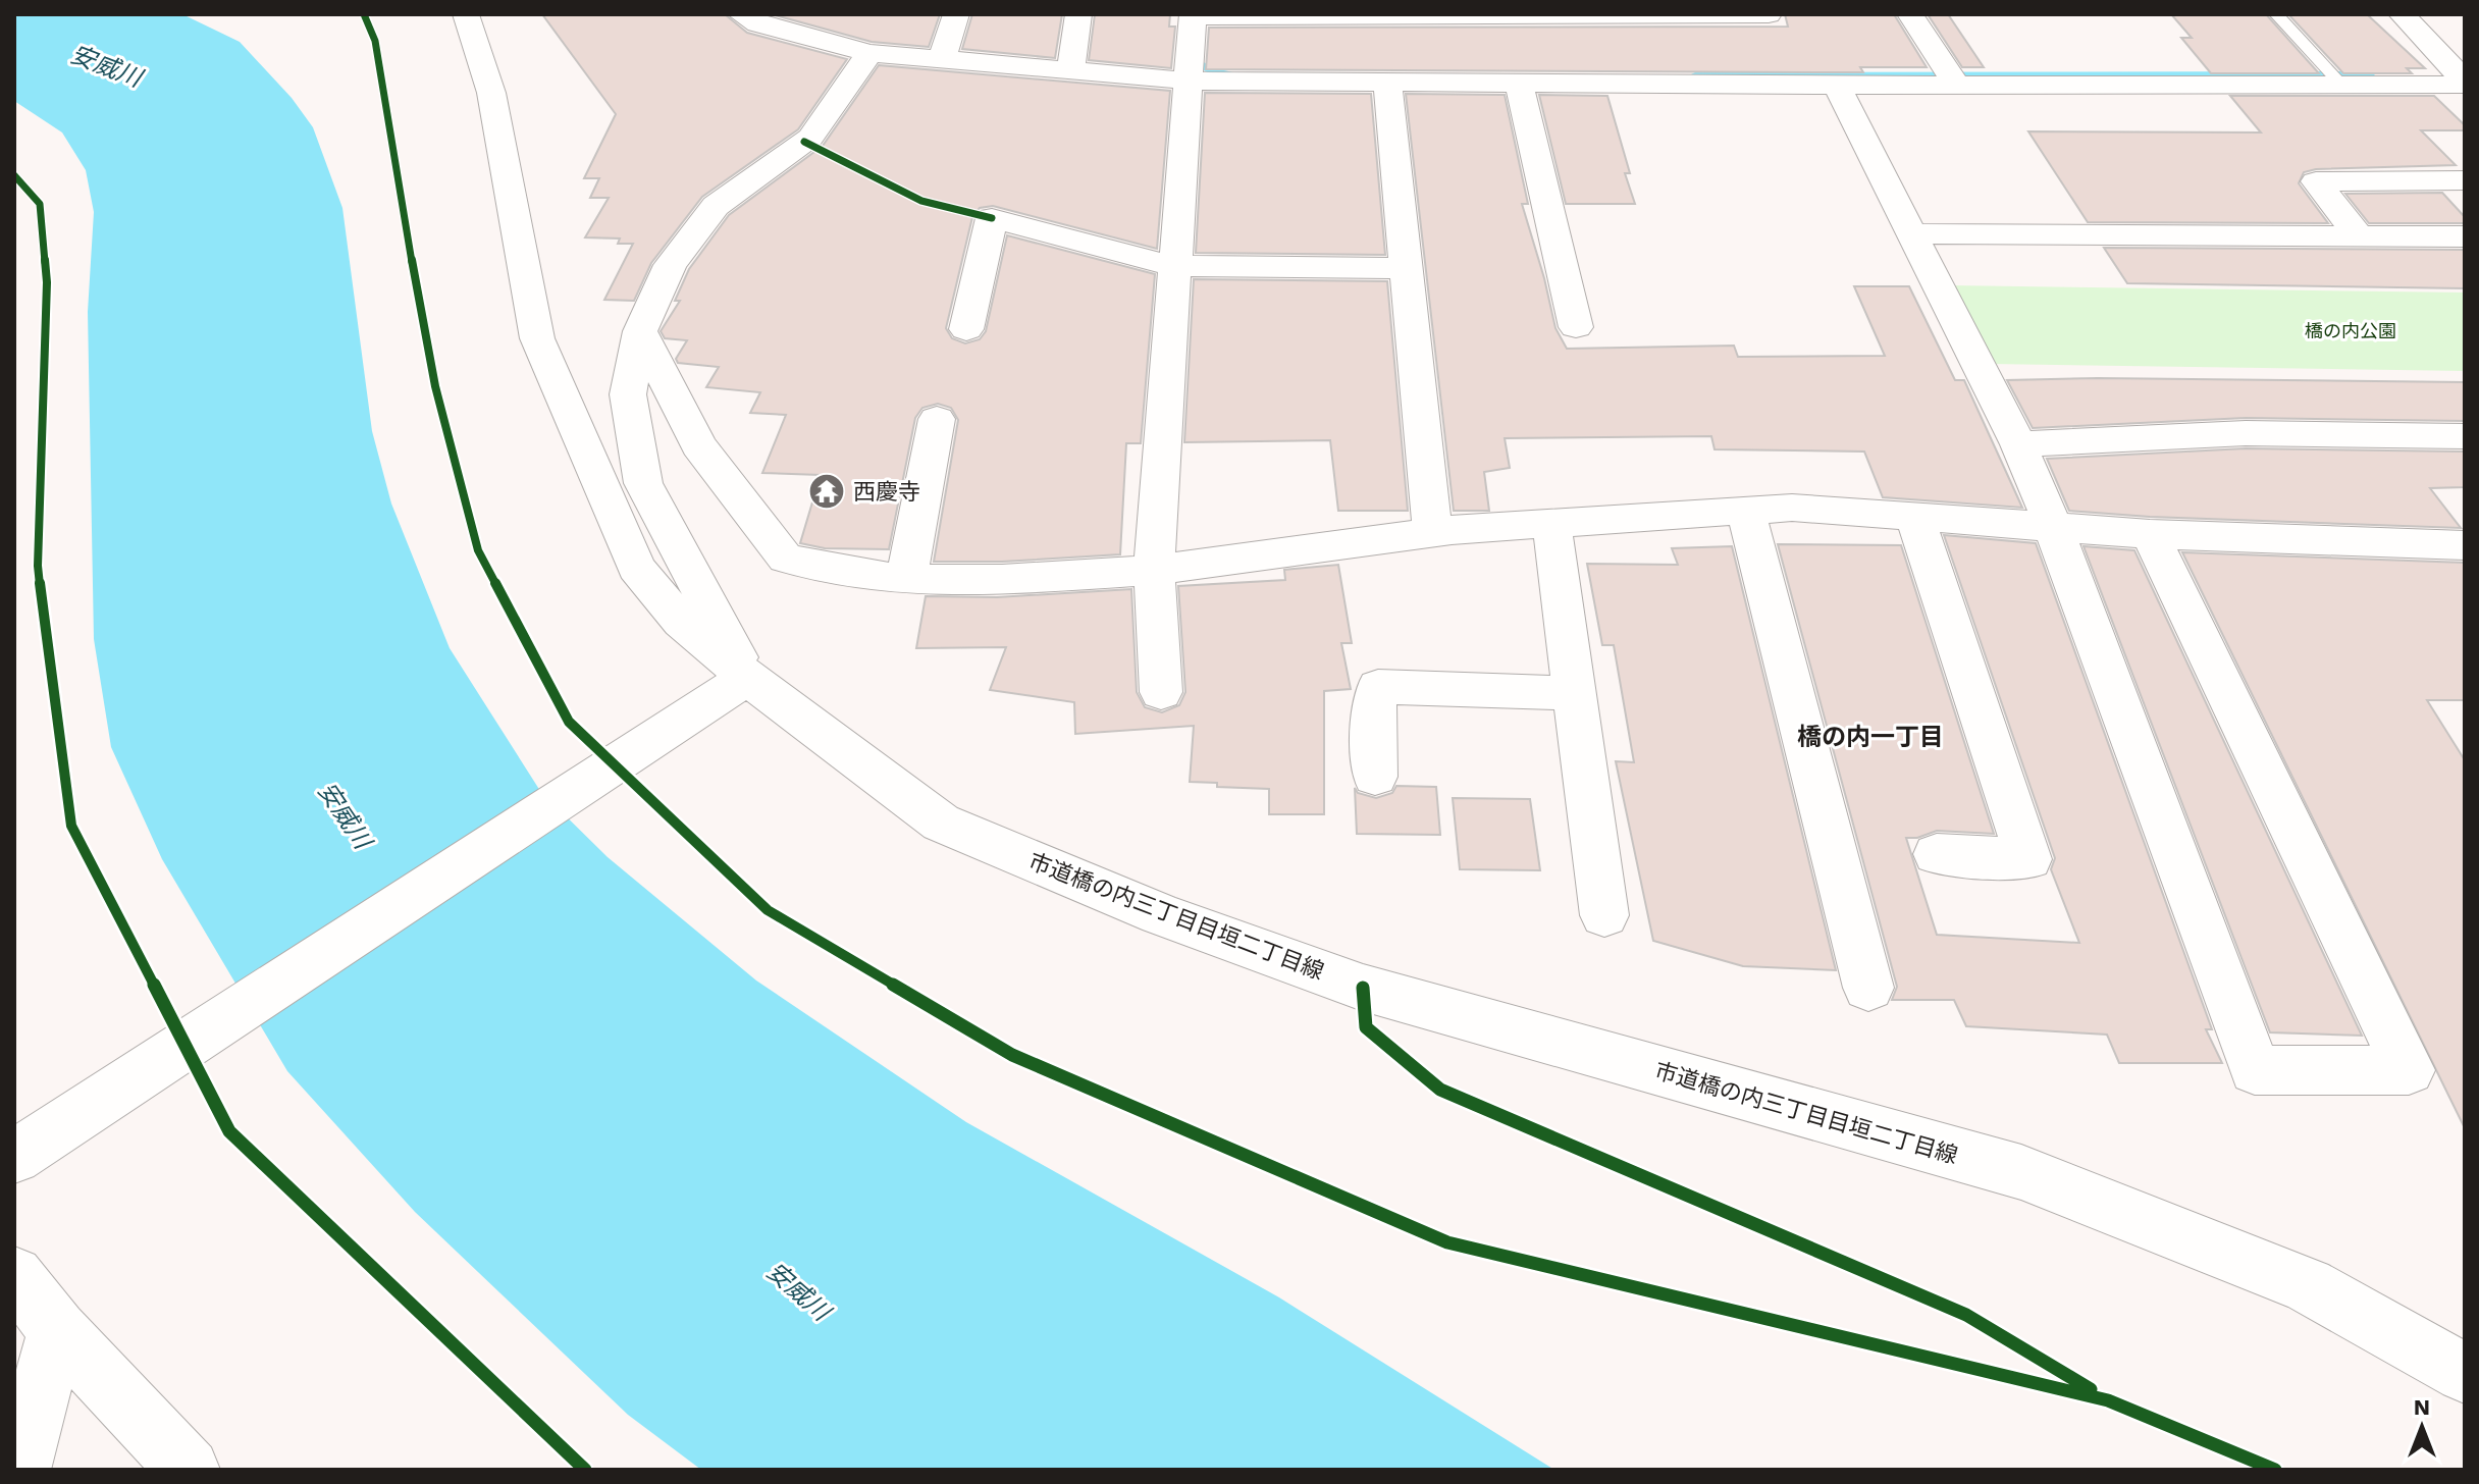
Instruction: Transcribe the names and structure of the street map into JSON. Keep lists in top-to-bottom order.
{
  "streets": {
    "street": ["市道橋の内三丁目目垣二丁目線"]
  },
  "districts": ["橋の内一丁目"],
  "water": ["安威川"],
  "parks": ["橋の内公園"],
  "places": {
    "temple": ["西慶寺"]
  },
  "north": "top"
}
